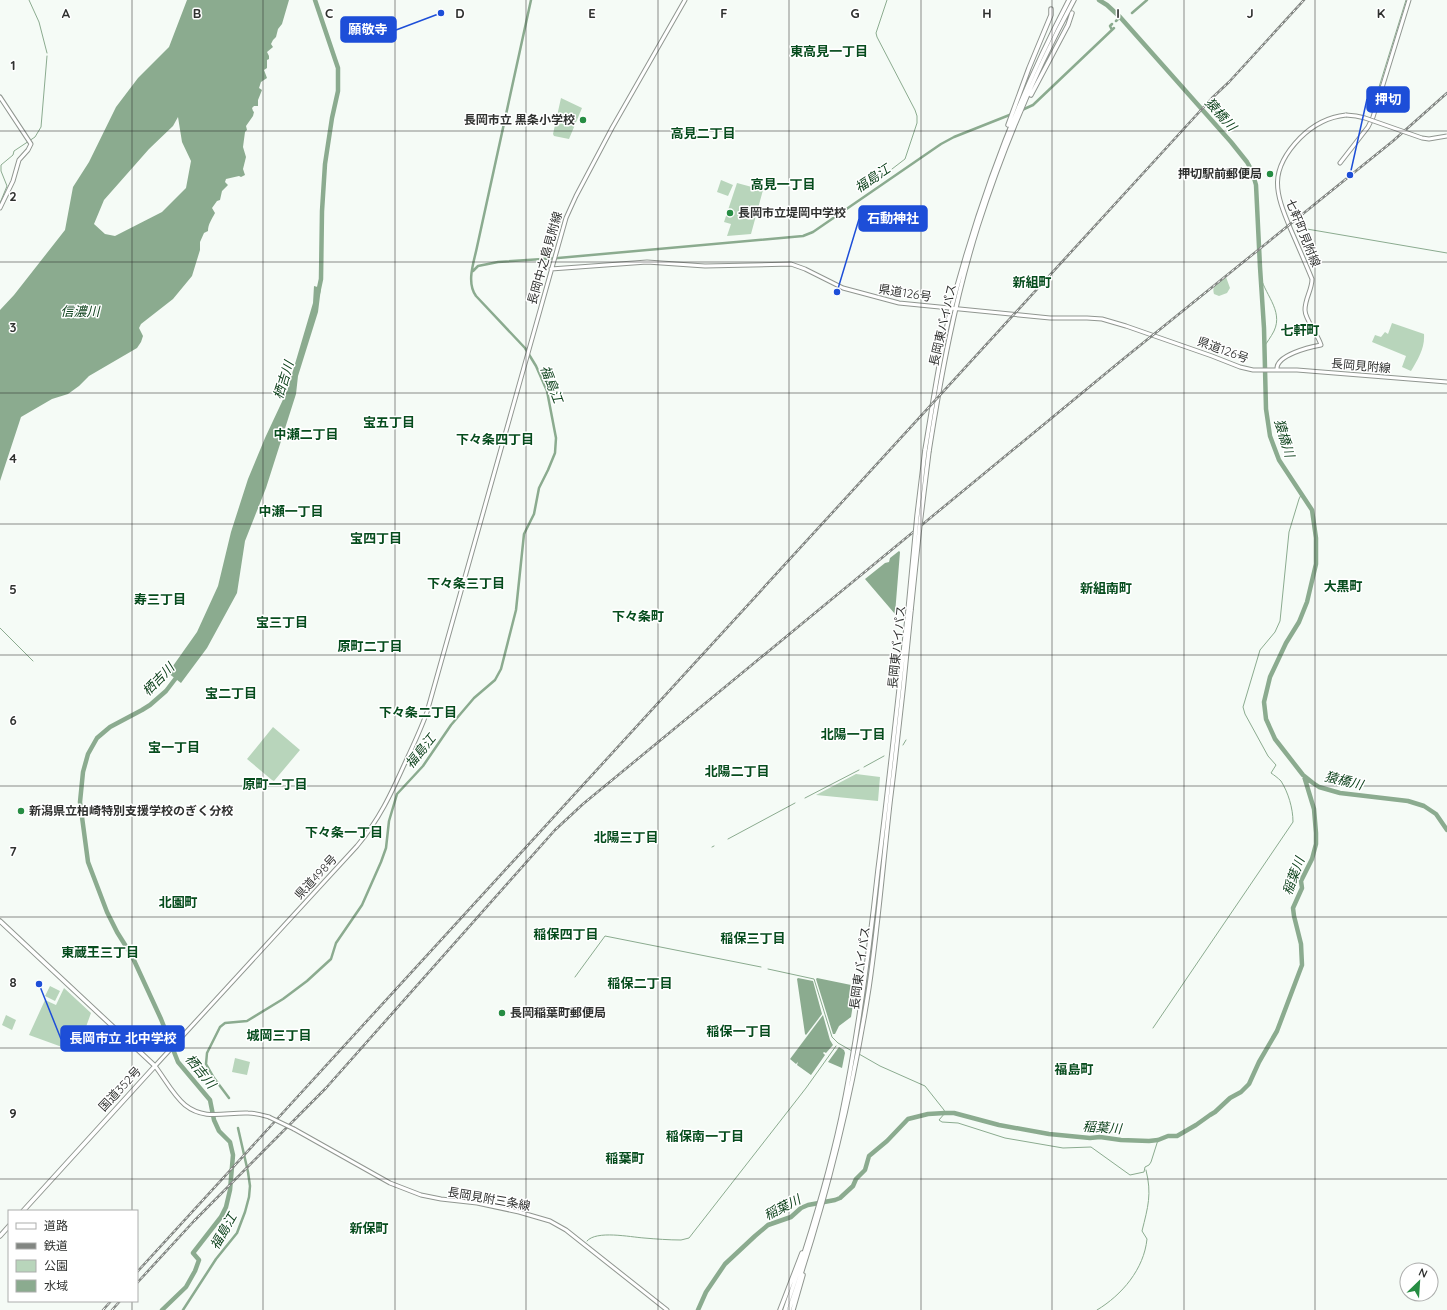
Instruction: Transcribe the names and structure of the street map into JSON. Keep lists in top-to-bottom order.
{
  "streets": {
    "highway": ["長岡東バイパス", "国道352号"],
    "main road": [
      "七軒町見附線",
      "長岡中之島見附線",
      "県道126号",
      "長岡見附線",
      "県道498号",
      "長岡見附三条線"
    ]
  },
  "crossings": [
    ["七軒町見附線", "県道126号"],
    ["七軒町見附線", "長岡見附線"],
    ["長岡中之島見附線", "県道126号"],
    ["長岡中之島見附線", "県道498号"],
    ["県道126号", "長岡東バイパス"],
    ["県道126号", "長岡見附線"],
    ["県道498号", "国道352号"],
    ["県道498号", "長岡見附三条線"],
    ["国道352号", "長岡見附三条線"]
  ],
  "districts": [
    "東高見一丁目",
    "高見二丁目",
    "高見一丁目",
    "新組町",
    "七軒町",
    "宝五丁目",
    "中瀬二丁目",
    "下々条四丁目",
    "中瀬一丁目",
    "宝四丁目",
    "下々条三丁目",
    "大黒町",
    "新組南町",
    "寿三丁目",
    "下々条町",
    "宝三丁目",
    "原町二丁目",
    "宝二丁目",
    "下々条二丁目",
    "北陽一丁目",
    "宝一丁目",
    "北陽二丁目",
    "原町一丁目",
    "下々条一丁目",
    "北陽三丁目",
    "北園町",
    "稲保四丁目",
    "稲保三丁目",
    "東蔵王三丁目",
    "稲保二丁目",
    "稲保一丁目",
    "城岡三丁目",
    "福島町",
    "稲保南一丁目",
    "稲葉町",
    "新保町"
  ],
  "water": [
    "猿橋川",
    "福島江",
    "信濃川",
    "栖吉川",
    "稲葉川"
  ],
  "places": [
    "願敬寺",
    "長岡市立 黒条小学校",
    "押切駅前郵便局",
    "押切",
    "長岡市立堤岡中学校",
    "石動神社",
    "新潟県立柏崎特別支援学校のぎく分校",
    "長岡市立 北中学校",
    "長岡稲葉町郵便局"
  ],
  "legend": [
    "道路",
    "鉄道",
    "公園",
    "水域"
  ],
  "north": "top right",
  "grid": {
    "columns": [
      "A",
      "B",
      "C",
      "D",
      "E",
      "F",
      "G",
      "H",
      "I",
      "J",
      "K"
    ],
    "rows": [
      "1",
      "2",
      "3",
      "4",
      "5",
      "6",
      "7",
      "8",
      "9"
    ]
  }
}
